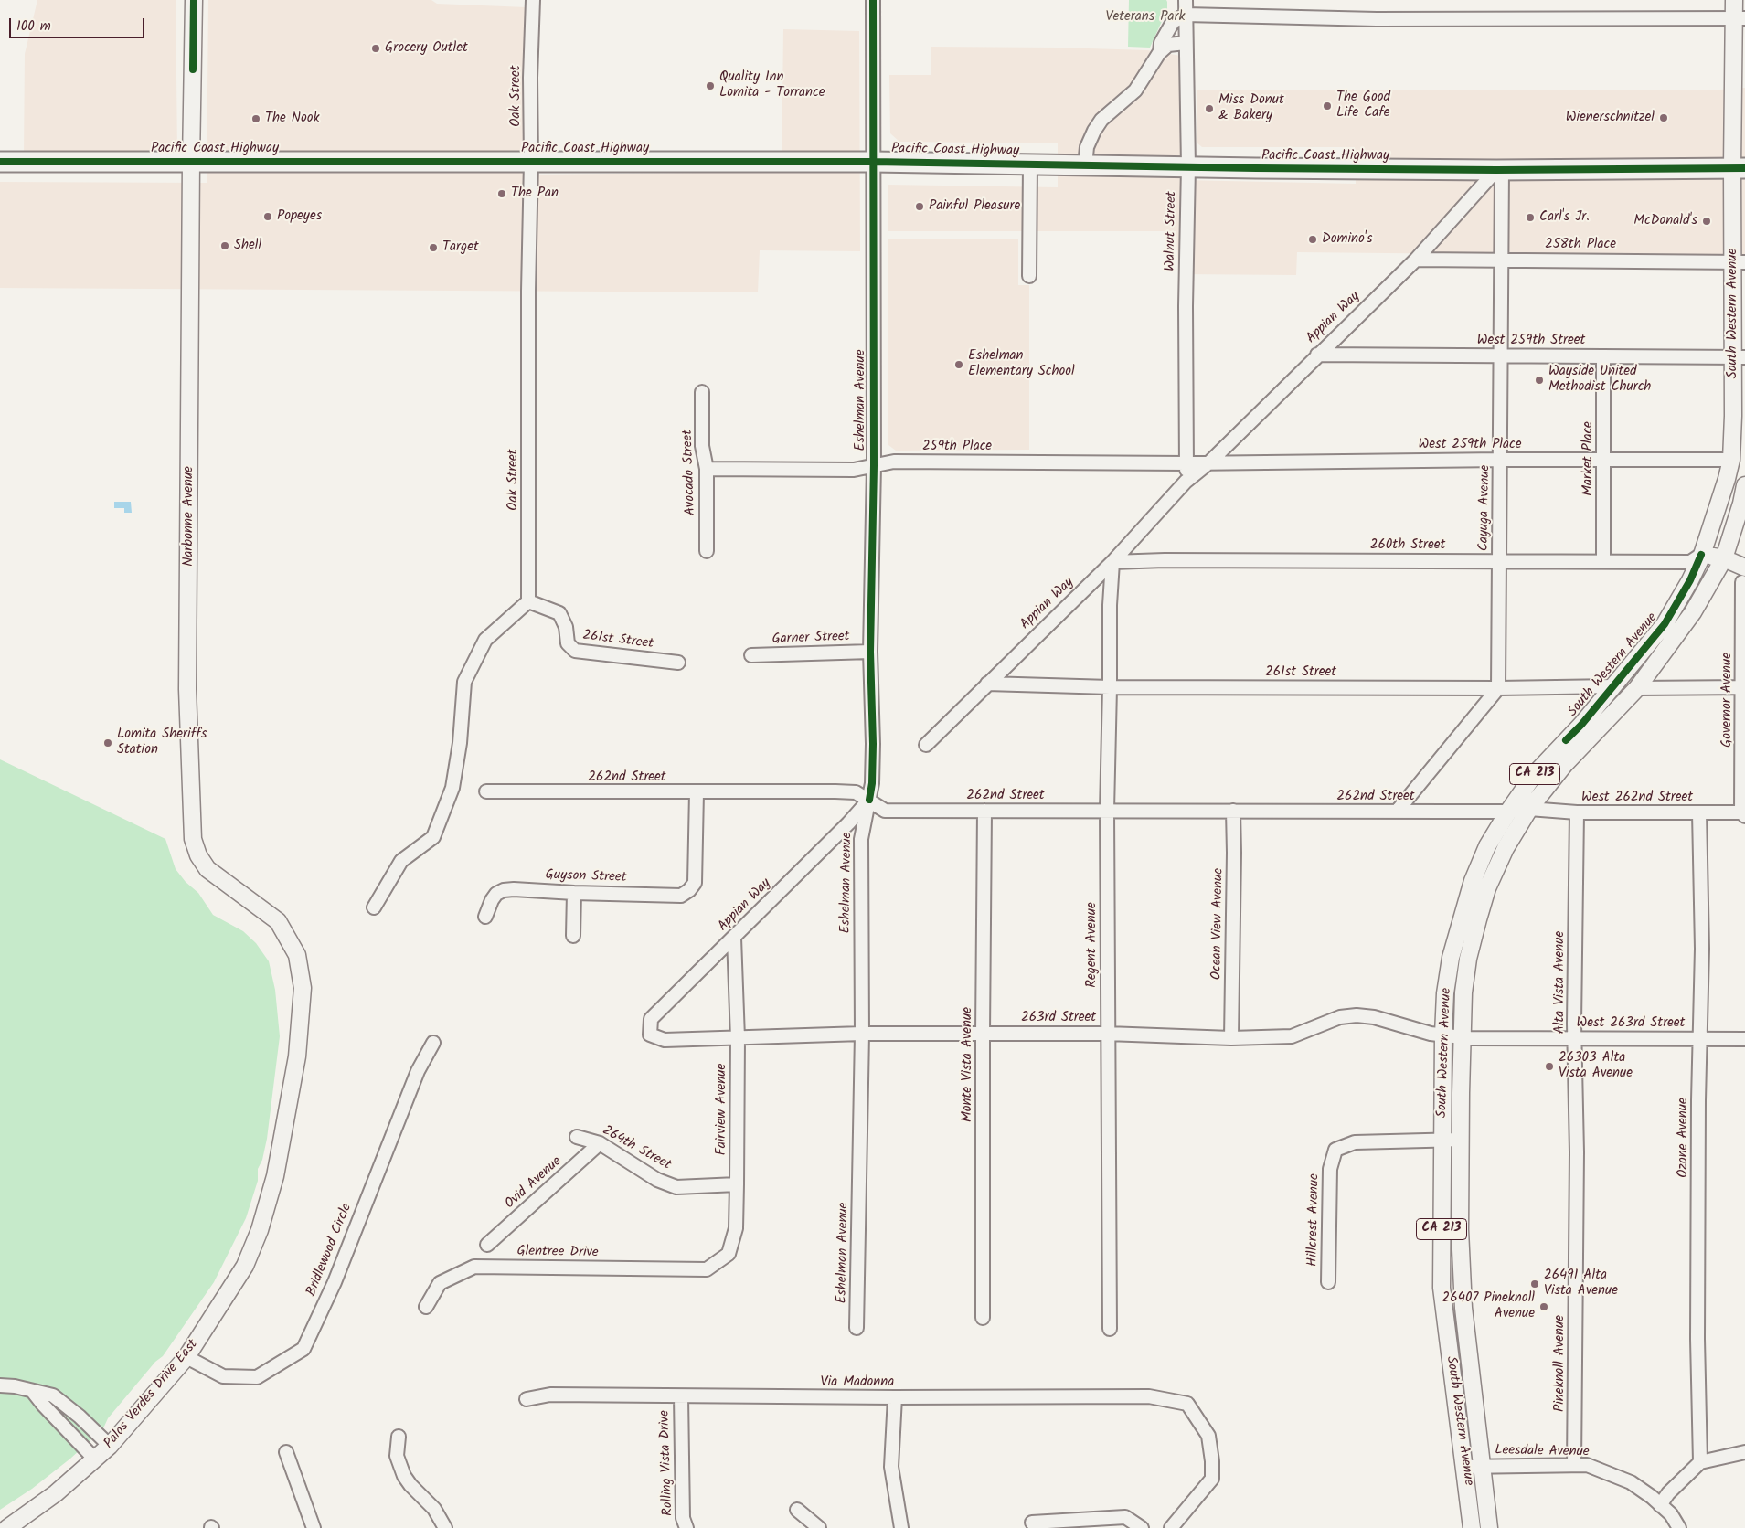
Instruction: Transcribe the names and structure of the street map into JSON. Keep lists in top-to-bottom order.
{
  "streets": {
    "highway": ["Pacific Coast Highway"],
    "main road": [
      "South Western Avenue",
      "Narbonne Avenue",
      "CA 213",
      "Palos Verdes Drive East"
    ],
    "street": [
      "Oak Street",
      "Walnut Street",
      "258th Place",
      "Appian Way",
      "West 259th Street",
      "Eshelman Avenue",
      "West 259th Place",
      "259th Place",
      "Market Place",
      "Avocado Street",
      "Cayuga Avenue",
      "260th Street",
      "Garner Street",
      "261st Street",
      "Governor Avenue",
      "262nd Street",
      "West 262nd Street",
      "Guyson Street",
      "Ocean View Avenue",
      "Regent Avenue",
      "Alta Vista Avenue",
      "263rd Street",
      "West 263rd Street",
      "Monte Vista Avenue",
      "Fairview Avenue",
      "Ozone Avenue",
      "264th Street",
      "Ovid Avenue",
      "Hillcrest Avenue",
      "Bridlewood Circle",
      "Glentree Drive",
      "Pineknoll Avenue",
      "Via Madonna",
      "Leesdale Avenue",
      "Rolling Vista Drive"
    ]
  },
  "crossings": [
    ["Oak Street", "Pacific Coast Highway"],
    ["Oak Street", "261st Street"],
    ["Pacific Coast Highway", "Walnut Street"],
    ["Pacific Coast Highway", "South Western Avenue"],
    ["Pacific Coast Highway", "Appian Way"],
    ["Pacific Coast Highway", "Eshelman Avenue"],
    ["Pacific Coast Highway", "Cayuga Avenue"],
    ["Pacific Coast Highway", "Narbonne Avenue"],
    ["Walnut Street", "259th Place"],
    ["258th Place", "South Western Avenue"],
    ["258th Place", "Appian Way"],
    ["258th Place", "Cayuga Avenue"],
    ["South Western Avenue", "West 259th Street"],
    ["South Western Avenue", "West 259th Place"],
    ["South Western Avenue", "260th Street"],
    ["South Western Avenue", "261st Street"],
    ["South Western Avenue", "262nd Street"],
    ["South Western Avenue", "West 262nd Street"],
    ["South Western Avenue", "263rd Street"],
    ["South Western Avenue", "West 263rd Street"],
    ["South Western Avenue", "Hillcrest Avenue"],
    ["South Western Avenue", "Leesdale Avenue"],
    ["Appian Way", "West 259th Street"],
    ["Appian Way", "Eshelman Avenue"],
    ["Appian Way", "West 259th Place"],
    ["Appian Way", "259th Place"],
    ["Appian Way", "Cayuga Avenue"],
    ["Appian Way", "260th Street"],
    ["Appian Way", "261st Street"],
    ["Appian Way", "262nd Street"],
    ["Appian Way", "Regent Avenue"],
    ["Appian Way", "263rd Street"],
    ["Appian Way", "Fairview Avenue"],
    ["West 259th Street", "Market Place"],
    ["West 259th Street", "Cayuga Avenue"],
    ["Eshelman Avenue", "259th Place"],
    ["Eshelman Avenue", "Garner Street"],
    ["Eshelman Avenue", "262nd Street"],
    ["Eshelman Avenue", "263rd Street"],
    ["West 259th Place", "259th Place"],
    ["West 259th Place", "Market Place"],
    ["West 259th Place", "Cayuga Avenue"],
    ["259th Place", "Avocado Street"],
    ["Market Place", "260th Street"],
    ["Cayuga Avenue", "260th Street"],
    ["Cayuga Avenue", "261st Street"],
    ["Narbonne Avenue", "Palos Verdes Drive East"],
    ["260th Street", "Regent Avenue"],
    ["261st Street", "Regent Avenue"],
    ["Governor Avenue", "West 262nd Street"],
    ["262nd Street", "West 262nd Street"],
    ["262nd Street", "Guyson Street"],
    ["262nd Street", "Ocean View Avenue"],
    ["262nd Street", "Regent Avenue"],
    ["262nd Street", "Monte Vista Avenue"],
    ["West 262nd Street", "Alta Vista Avenue"],
    ["West 262nd Street", "Ozone Avenue"],
    ["Ocean View Avenue", "263rd Street"],
    ["Regent Avenue", "263rd Street"],
    ["Alta Vista Avenue", "West 263rd Street"],
    ["Alta Vista Avenue", "Pineknoll Avenue"],
    ["263rd Street", "West 263rd Street"],
    ["263rd Street", "Monte Vista Avenue"],
    ["263rd Street", "Fairview Avenue"],
    ["West 263rd Street", "Ozone Avenue"],
    ["Fairview Avenue", "264th Street"],
    ["Fairview Avenue", "Glentree Drive"],
    ["264th Street", "Ovid Avenue"],
    ["Bridlewood Circle", "Palos Verdes Drive East"],
    ["Pineknoll Avenue", "Leesdale Avenue"],
    ["Via Madonna", "Rolling Vista Drive"]
  ],
  "parks": ["Veterans Park"],
  "places": [
    "Grocery Outlet",
    "Quality Inn Lomita - Torrance",
    "The Good Life Cafe",
    "Miss Donut & Bakery",
    "Wienerschnitzel",
    "The Nook",
    "The Pan",
    "Painful Pleasure",
    "Popeyes",
    "Carl's Jr.",
    "McDonald's",
    "Domino's",
    "Shell",
    "Target",
    "Eshelman Elementary School",
    "Wayside United Methodist Church",
    "Lomita Sheriffs Station",
    "26303 Alta Vista Avenue",
    "26491 Alta Vista Avenue",
    "26407 Pineknoll Avenue"
  ],
  "scale_bar": "100 m"
}
